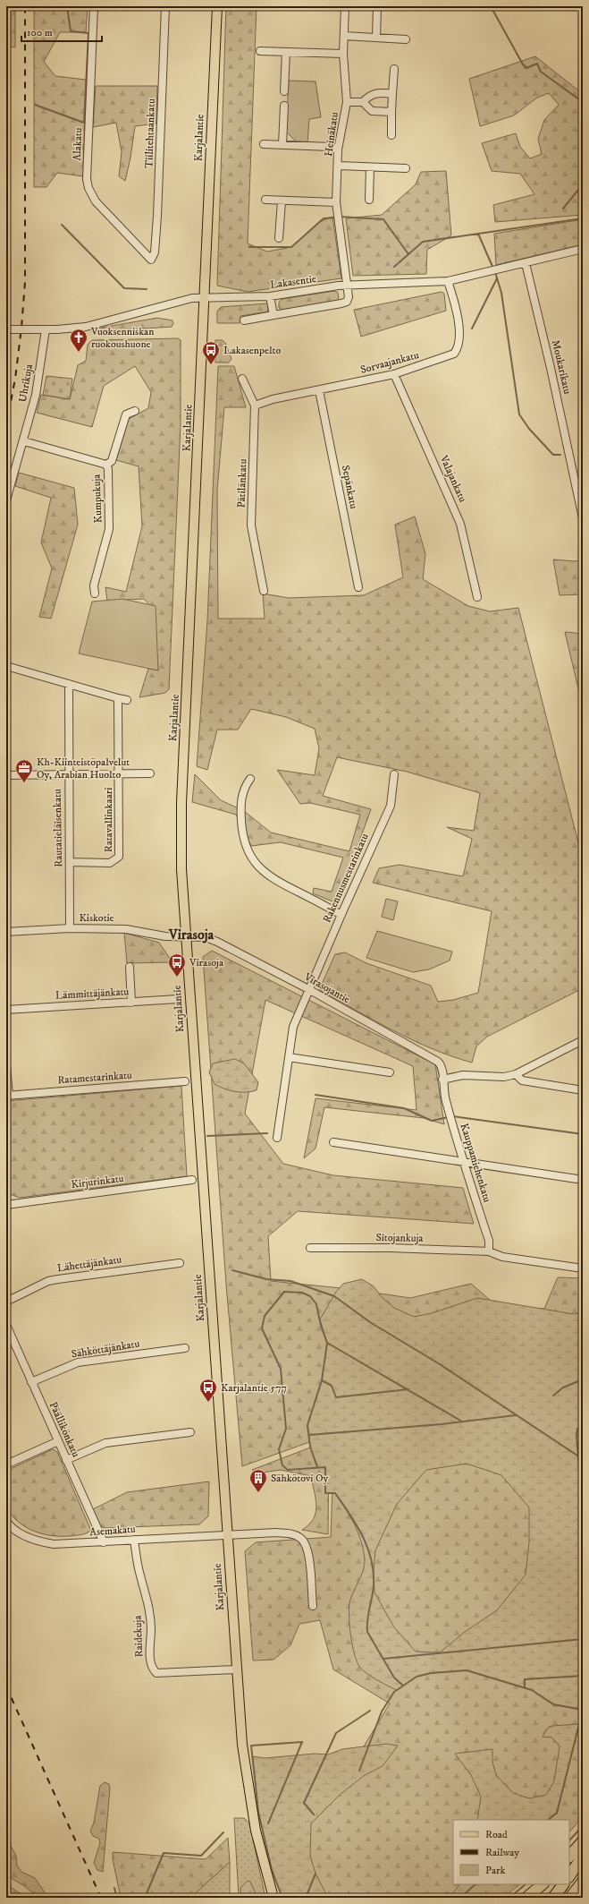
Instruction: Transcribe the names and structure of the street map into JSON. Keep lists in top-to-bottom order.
{
  "streets": {
    "main road": ["Karjalantie"],
    "street": [
      "Tiilitehtaankatu",
      "Heinäkatu",
      "Alakatu",
      "Lakasentie",
      "Sorvaajankatu",
      "Moukarikatu",
      "Uhrikuja",
      "Valajankatu",
      "Pätilänkatu",
      "Sepänkatu",
      "Kumpukuja",
      "Ratavallinkaari",
      "Rautatieläisenkatu",
      "Rakennusmestarinkatu",
      "Kiskotie",
      "Virasojantie",
      "Lämmittäjänkatu",
      "Ratamestarinkatu",
      "Kauppamiehenkatu",
      "Kirjurinkatu",
      "Sitojankuja",
      "Lähettäjänkatu",
      "Sähköttäjänkatu",
      "Päällikönkatu",
      "Asemakatu",
      "Raidekuja"
    ]
  },
  "crossings": [
    ["Tiilitehtaankatu", "Alakatu"],
    ["Heinäkatu", "Lakasentie"],
    ["Karjalantie", "Lakasentie"],
    ["Karjalantie", "Kiskotie"],
    ["Karjalantie", "Virasojantie"],
    ["Karjalantie", "Asemakatu"],
    ["Karjalantie", "Raidekuja"],
    ["Lakasentie", "Sorvaajankatu"],
    ["Lakasentie", "Moukarikatu"],
    ["Lakasentie", "Uhrikuja"],
    ["Sorvaajankatu", "Valajankatu"],
    ["Sorvaajankatu", "Pätilänkatu"],
    ["Sorvaajankatu", "Sepänkatu"],
    ["Uhrikuja", "Kumpukuja"],
    ["Ratavallinkaari", "Rautatieläisenkatu"],
    ["Rautatieläisenkatu", "Kiskotie"],
    ["Rakennusmestarinkatu", "Virasojantie"],
    ["Kiskotie", "Virasojantie"],
    ["Virasojantie", "Kauppamiehenkatu"],
    ["Kauppamiehenkatu", "Sitojankuja"],
    ["Sähköttäjänkatu", "Päällikönkatu"],
    ["Päällikönkatu", "Asemakatu"],
    ["Asemakatu", "Raidekuja"]
  ],
  "districts": ["Virasoja"],
  "places": {
    "church": ["Vuoksenniskan ruokoushuone"],
    "bus stop": ["Lakasenpelto", "Virasoja", "Karjalantie 577"],
    "office": ["Kh-Kiinteistöpalvelut Oy, Arabian Huolto"],
    "building": ["Sähkötovi Oy"]
  },
  "legend": ["Road", "Railway", "Park"],
  "scale_bar": "100 m"
}
